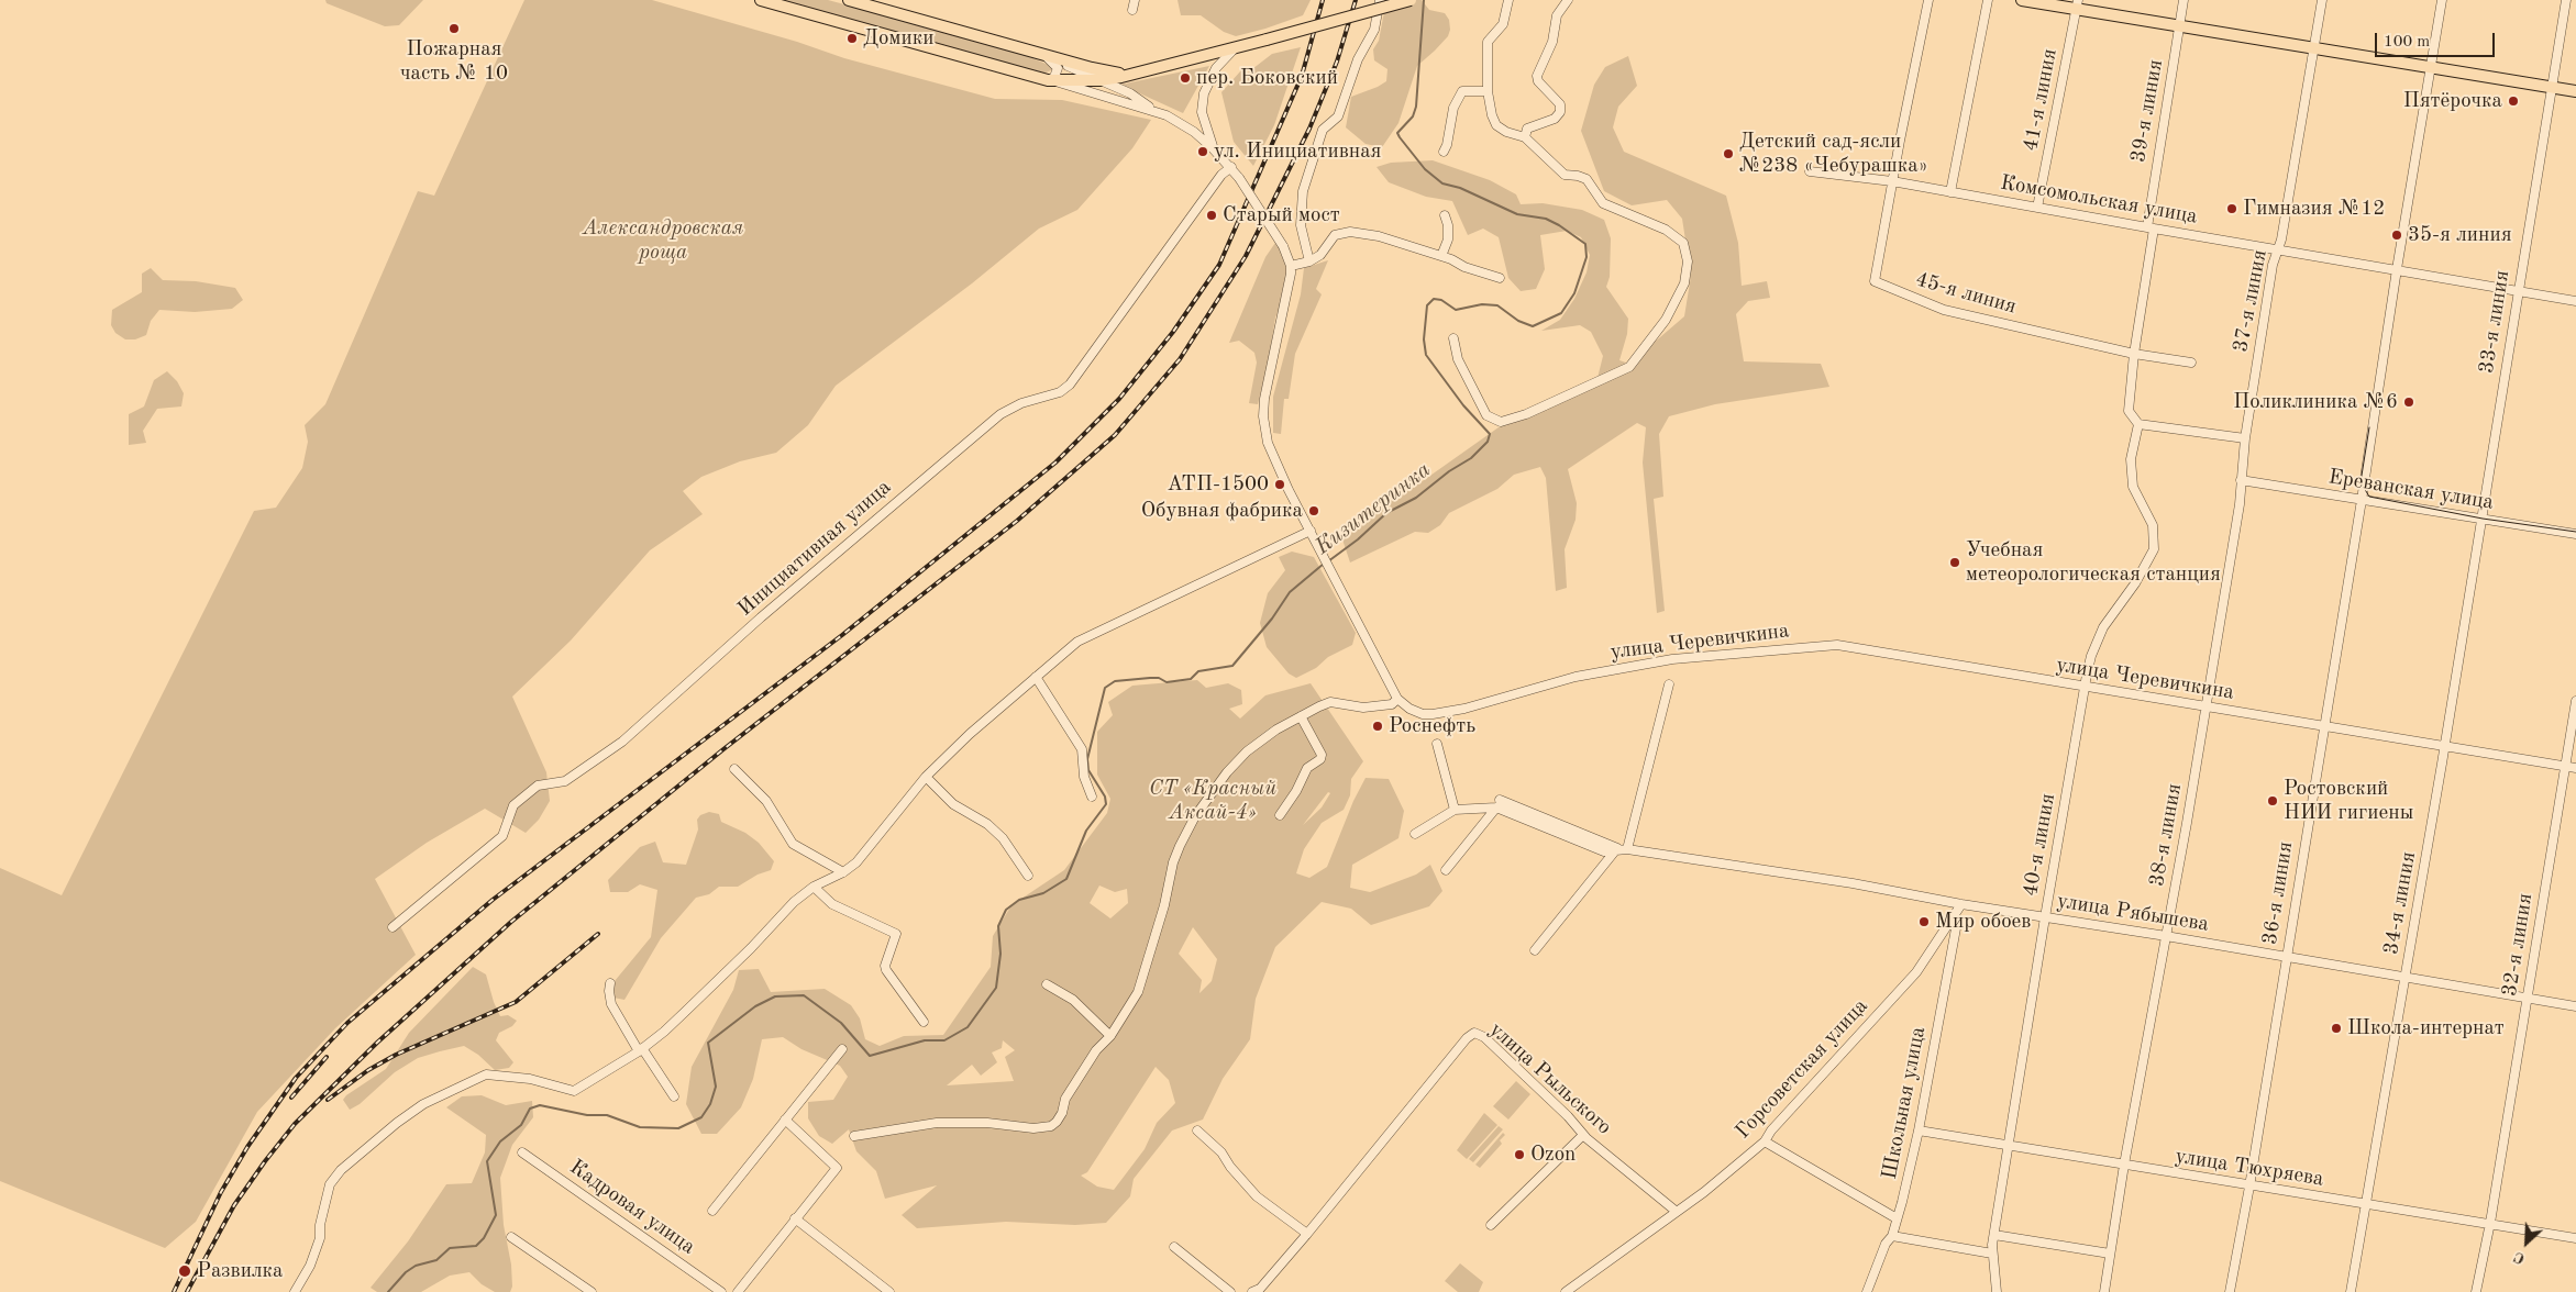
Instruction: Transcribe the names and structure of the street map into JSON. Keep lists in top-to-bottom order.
{
  "streets": {
    "street": [
      "41-я линия",
      "39-я линия",
      "Комсомольская улица",
      "45-я линия",
      "37-я линия",
      "33-я линия",
      "Ереванская улица",
      "Инициативная улица",
      "улица Черевичкина",
      "38-я линия",
      "40-я линия",
      "36-я линия",
      "34-я линия",
      "улица Рябышева",
      "32-я линия",
      "Горсоветская улица",
      "улица Рыльского",
      "Школьная улица",
      "улица Тюхряева",
      "Кадровая улица"
    ]
  },
  "crossings": [
    ["41-я линия", "Комсомольская улица"],
    ["39-я линия", "Комсомольская улица"],
    ["39-я линия", "45-я линия"],
    ["39-я линия", "40-я линия"],
    ["Комсомольская улица", "45-я линия"],
    ["Комсомольская улица", "37-я линия"],
    ["Комсомольская улица", "33-я линия"],
    ["37-я линия", "Ереванская улица"],
    ["37-я линия", "38-я линия"],
    ["33-я линия", "Ереванская улица"],
    ["33-я линия", "34-я линия"],
    ["Ереванская улица", "38-я линия"],
    ["Ереванская улица", "36-я линия"],
    ["Ереванская улица", "34-я линия"],
    ["улица Черевичкина", "38-я линия"],
    ["улица Черевичкина", "40-я линия"],
    ["улица Черевичкина", "36-я линия"],
    ["улица Черевичкина", "34-я линия"],
    ["улица Черевичкина", "32-я линия"],
    ["38-я линия", "улица Рябышева"],
    ["38-я линия", "улица Тюхряева"],
    ["40-я линия", "улица Рябышева"],
    ["40-я линия", "улица Тюхряева"],
    ["36-я линия", "улица Рябышева"],
    ["36-я линия", "улица Тюхряева"],
    ["34-я линия", "улица Рябышева"],
    ["34-я линия", "улица Тюхряева"],
    ["улица Рябышева", "32-я линия"],
    ["улица Рябышева", "Горсоветская улица"],
    ["32-я линия", "улица Тюхряева"],
    ["Горсоветская улица", "улица Рыльского"],
    ["Горсоветская улица", "Школьная улица"],
    ["Школьная улица", "улица Тюхряева"]
  ],
  "water": ["Кизитеринка"],
  "parks": ["Александровская роща", "СТ «Красный Аксай-4»"],
  "places": [
    "Пожарная часть № 10",
    "Домики",
    "пер. Боковский",
    "Пятёрочка",
    "ул. Инициативная",
    "Детский сад-ясли №238 «Чебурашка»",
    "Гимназия №12",
    "Старый мост",
    "35-я линия",
    "Поликлиника №6",
    "АТП-1500",
    "Обувная фабрика",
    "Учебная метеорологическая станция",
    "Роснефть",
    "Ростовский НИИ гигиены",
    "Мир обоев",
    "Школа-интернат",
    "Ozon",
    "Развилка"
  ],
  "scale_bar": "100 m",
  "north": "bottom left"
}
